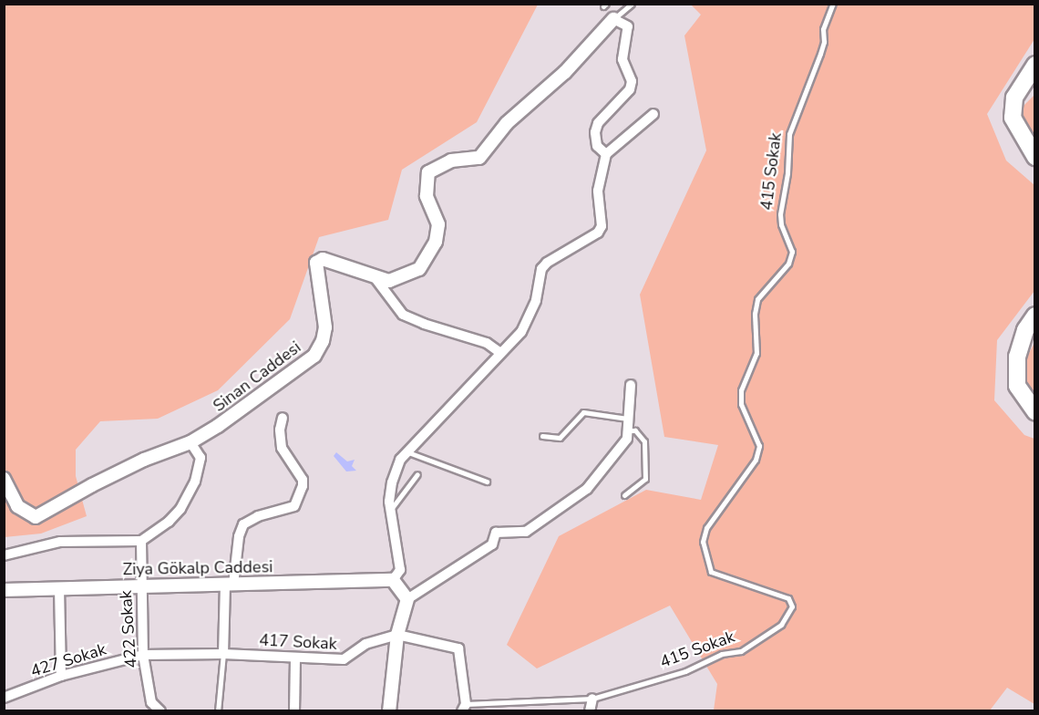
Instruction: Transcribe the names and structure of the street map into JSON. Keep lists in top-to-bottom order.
{
  "streets": {
    "street": [
      "Sinan Caddesi",
      "Ziya Gökalp Caddesi",
      "422 Sokak",
      "417 Sokak",
      "427 Sokak"
    ],
    "lane": ["415 Sokak"]
  },
  "crossings": [
    ["Ziya Gökalp Caddesi", "422 Sokak"],
    ["422 Sokak", "417 Sokak"],
    ["422 Sokak", "427 Sokak"],
    ["417 Sokak", "427 Sokak"]
  ]
}
